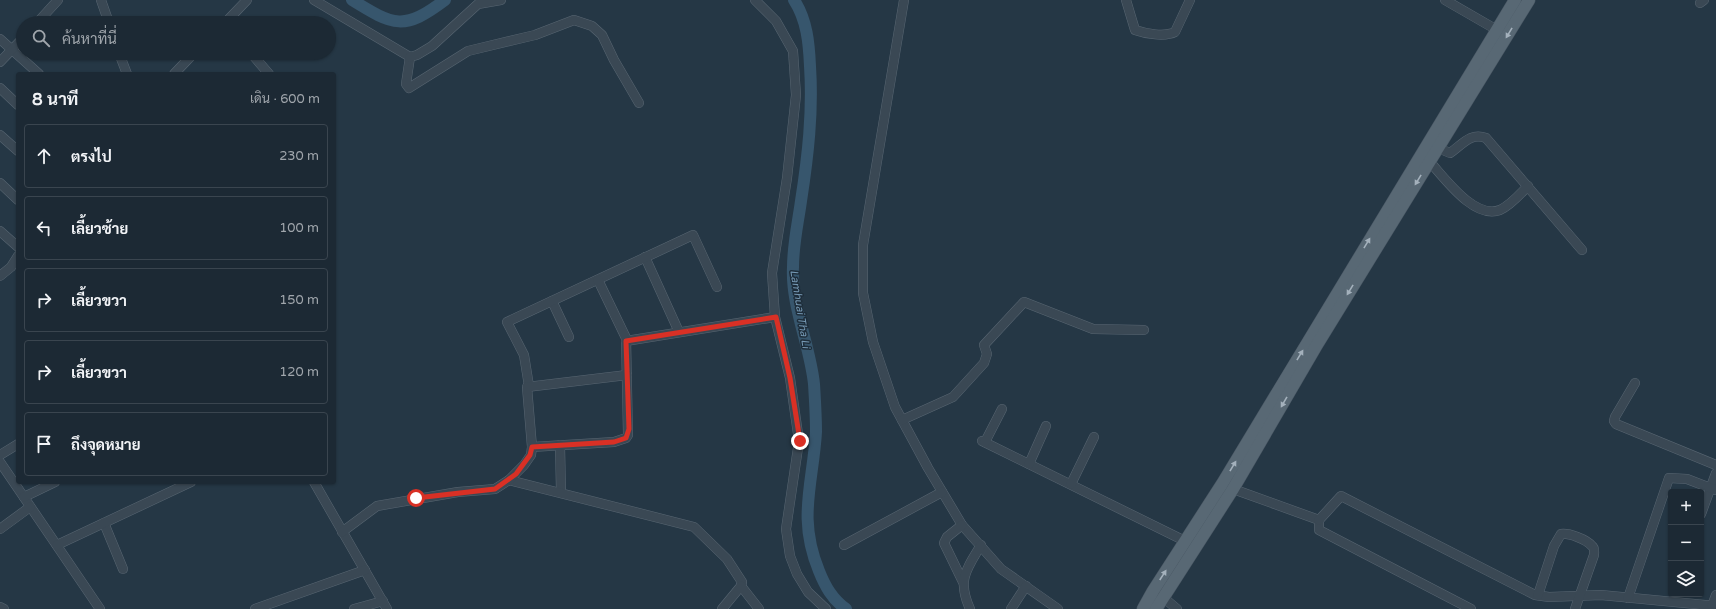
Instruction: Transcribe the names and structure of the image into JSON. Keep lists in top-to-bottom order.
{
  "water": ["Lamhuai Tha Li"],
  "page": {
    "search": "ค้นหาที่นี่",
    "heading": ["8 นาที", "เดิน · 600 m"],
    "list": [
      ["ตรงไป", "230 m"],
      ["เลี้ยวซ้าย", "100 m"],
      ["เลี้ยวขวา", "150 m"],
      ["เลี้ยวขวา", "120 m"],
      "ถึงจุดหมาย"
    ],
    "map_buttons": ["+", "−"]
  }
}
